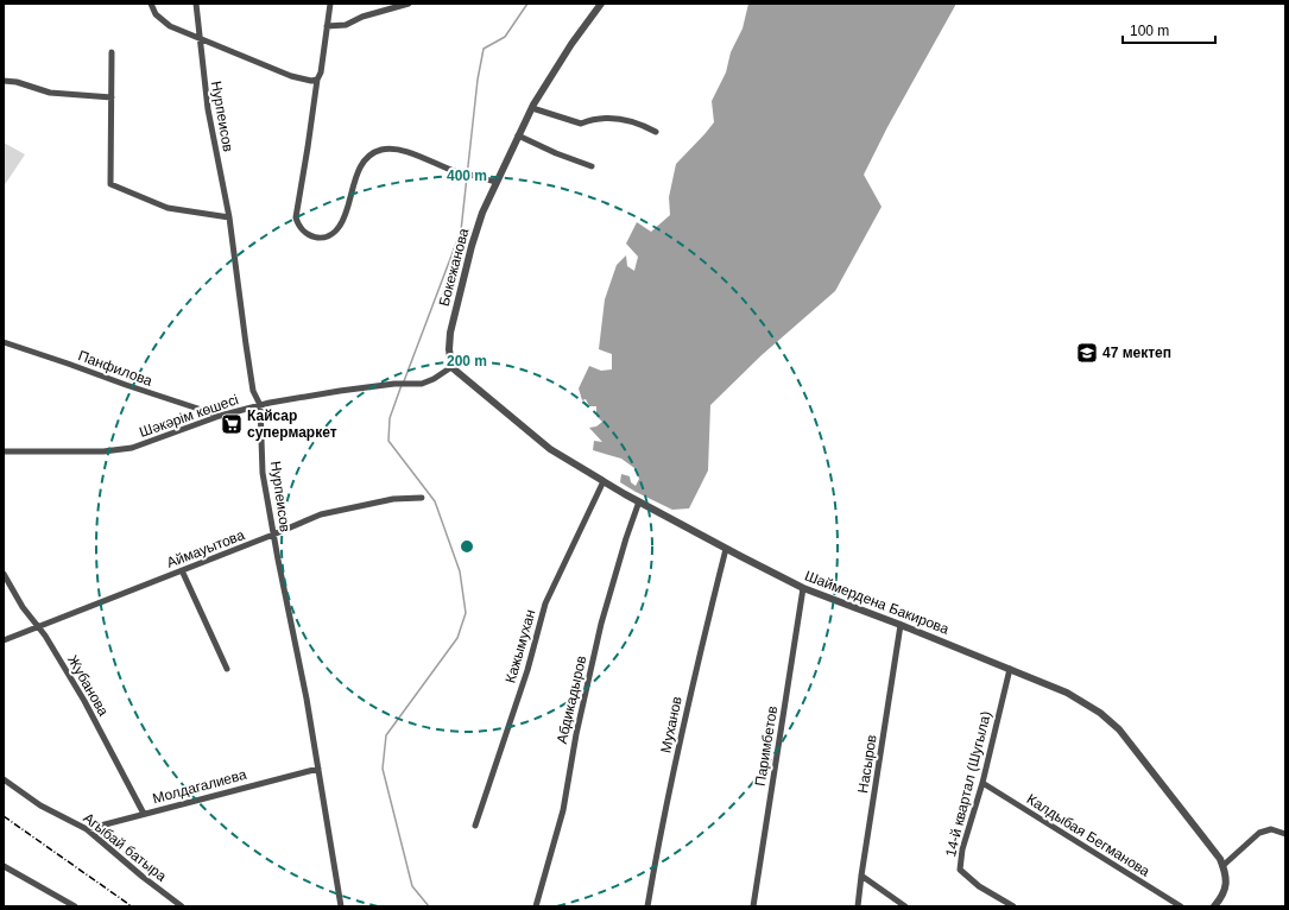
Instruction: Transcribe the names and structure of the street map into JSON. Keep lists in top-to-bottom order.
{
  "streets": {
    "street": [
      "Нурпеисов",
      "Бокежанова",
      "Панфилова",
      "Шәкәрім көшесі",
      "Аймауытова",
      "Шаймердена Бакирова",
      "Кажымухан",
      "Жубанова",
      "Абдикадыров",
      "Муханов",
      "Паримбетов",
      "Насыров",
      "14-й квартал (Шугыла)",
      "Молдагалиева",
      "Калдыбая Бегманова",
      "Агыбай батыра"
    ]
  },
  "crossings": [
    ["Нурпеисов", "Шәкәрім көшесі"],
    ["Нурпеисов", "Аймауытова"],
    ["Нурпеисов", "Молдагалиева"],
    ["Бокежанова", "Шәкәрім көшесі"],
    ["Бокежанова", "Шаймердена Бакирова"],
    ["Панфилова", "Шәкәрім көшесі"],
    ["Шәкәрім көшесі", "Шаймердена Бакирова"],
    ["Аймауытова", "Жубанова"],
    ["Шаймердена Бакирова", "Кажымухан"],
    ["Шаймердена Бакирова", "Абдикадыров"],
    ["Шаймердена Бакирова", "Муханов"],
    ["Шаймердена Бакирова", "Паримбетов"],
    ["Шаймердена Бакирова", "Насыров"],
    ["Шаймердена Бакирова", "14-й квартал (Шугыла)"],
    ["Жубанова", "Молдагалиева"],
    ["14-й квартал (Шугыла)", "Калдыбая Бегманова"],
    ["Молдагалиева", "Агыбай батыра"]
  ],
  "places": {
    "school or university": ["47 мектеп"],
    "supermarket": ["Кайсар супермаркет"]
  },
  "scale_bar": "100 m",
  "rings": ["400 m", "200 m"]
}
